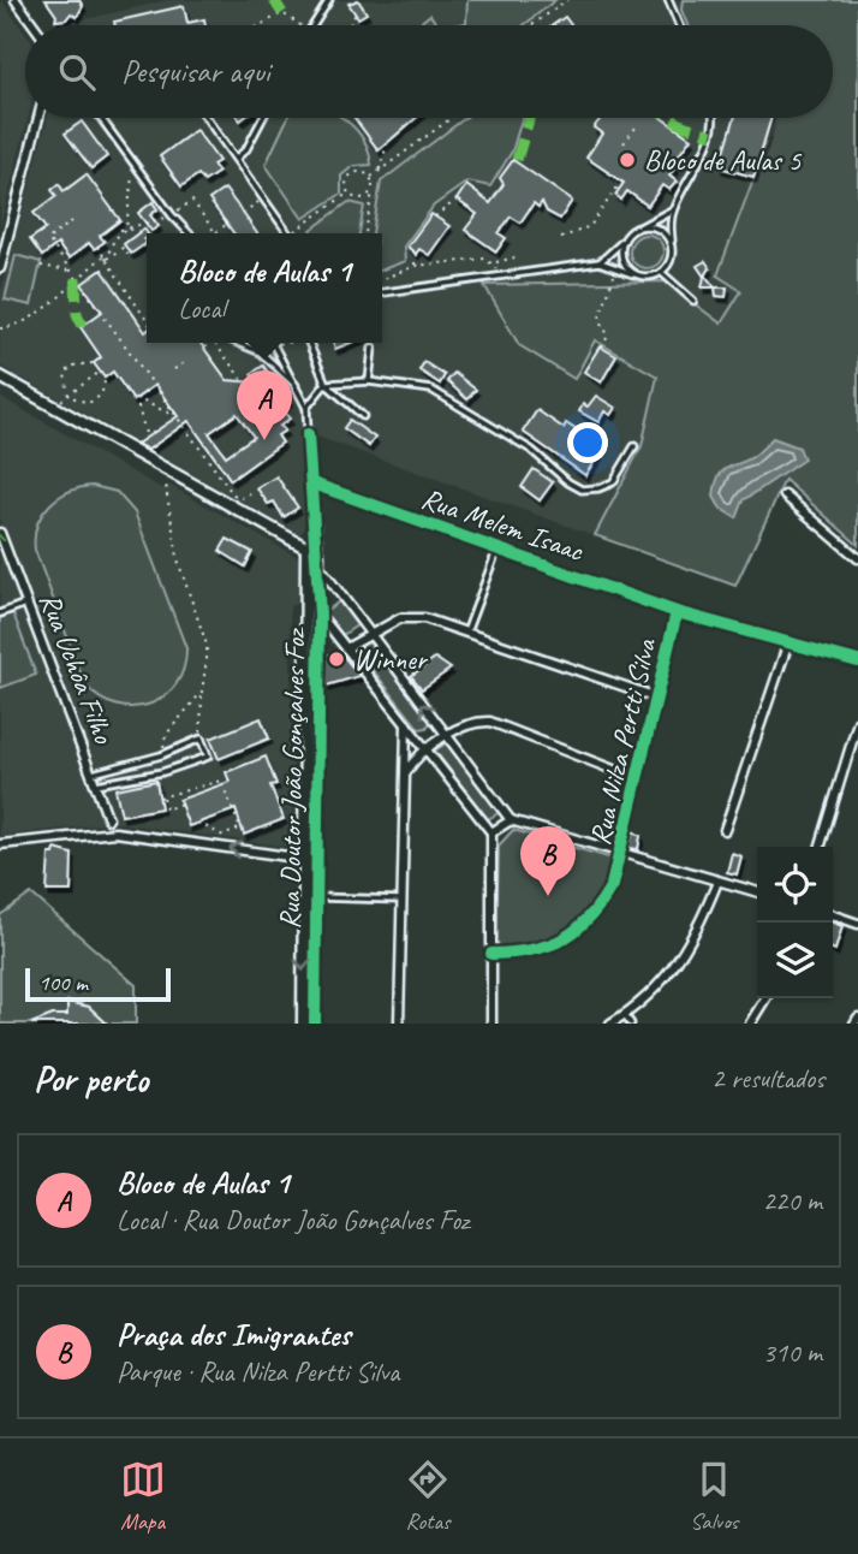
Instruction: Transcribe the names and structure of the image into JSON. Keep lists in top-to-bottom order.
{
  "streets": {
    "street": [
      "Rua Melem Isaac",
      "Rua Uchôa Filho",
      "Rua Nilza Pertti Silva",
      "Rua Doutor João Gonçalves Foz"
    ]
  },
  "crossings": [
    ["Rua Melem Isaac", "Rua Nilza Pertti Silva"],
    ["Rua Melem Isaac", "Rua Doutor João Gonçalves Foz"]
  ],
  "places": ["Bloco de Aulas 5", "Winner"],
  "scale_bar": "100 m",
  "page": {
    "search": "Pesquisar aqui",
    "popup": ["Bloco de Aulas 1", "Local"],
    "pins": ["A", "B"],
    "scale": "100 m",
    "heading": ["Por perto", "2 resultados"],
    "list": [
      {
        "mark": "A",
        "name": "Bloco de Aulas 1",
        "note": "Local · Rua Doutor João Gonçalves Foz",
        "value": "220 m"
      },
      {
        "mark": "B",
        "name": "Praça dos Imigrantes",
        "note": "Parque · Rua Nilza Pertti Silva",
        "value": "310 m"
      }
    ],
    "nav": ["Mapa", "Rotas", "Salvos"]
  }
}
